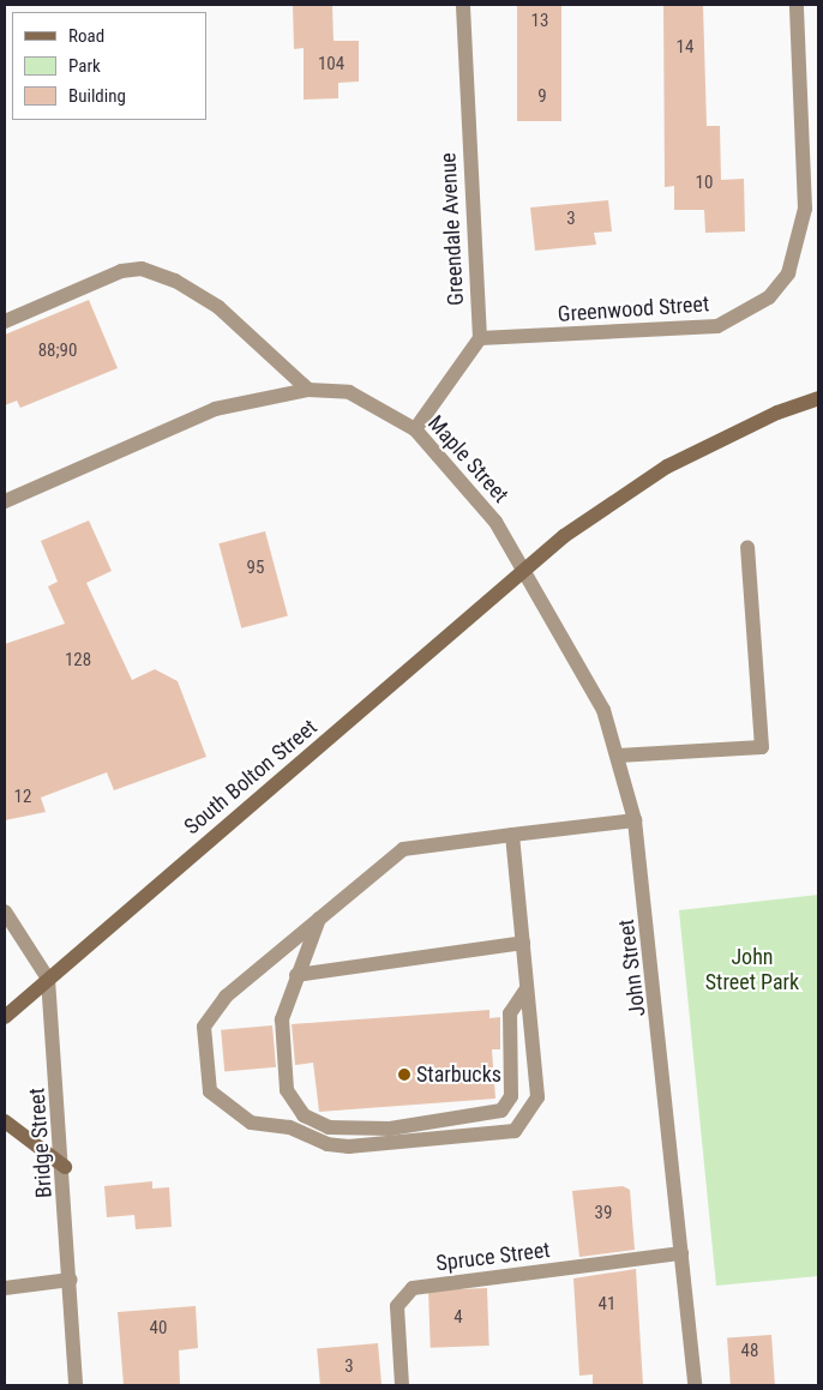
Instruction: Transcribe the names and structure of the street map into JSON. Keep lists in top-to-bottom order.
{
  "streets": {
    "main road": ["South Bolton Street"],
    "street": [
      "Greendale Avenue",
      "Greenwood Street",
      "Maple Street",
      "John Street",
      "Bridge Street",
      "Spruce Street"
    ]
  },
  "crossings": [
    ["Greendale Avenue", "Greenwood Street"],
    ["Maple Street", "South Bolton Street"],
    ["Maple Street", "John Street"],
    ["South Bolton Street", "John Street"],
    ["South Bolton Street", "Bridge Street"],
    ["John Street", "Spruce Street"]
  ],
  "parks": ["John Street Park"],
  "places": ["Starbucks"],
  "house_numbers": [
    "13",
    "14",
    "104",
    "9",
    "10",
    "3",
    "88;90",
    "95",
    "128",
    "12",
    "39",
    "41",
    "4",
    "40",
    "48",
    "3"
  ],
  "legend": ["Road", "Park", "Building"]
}
